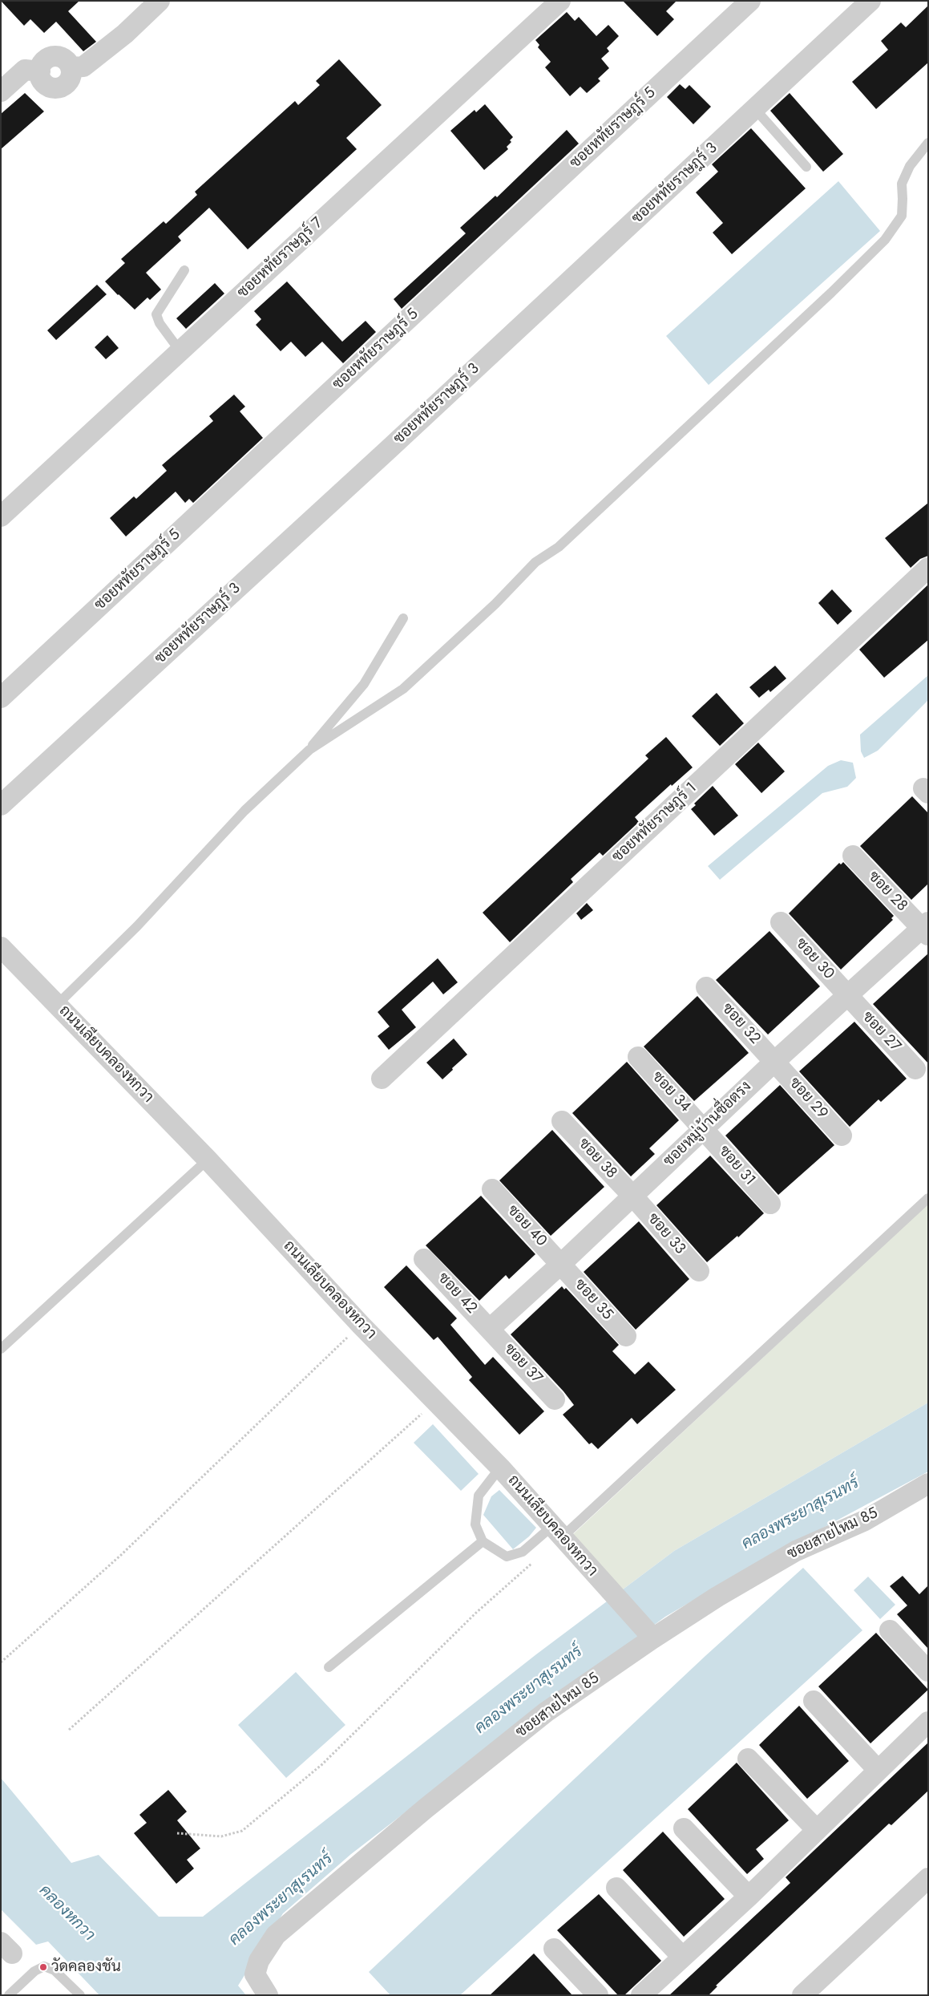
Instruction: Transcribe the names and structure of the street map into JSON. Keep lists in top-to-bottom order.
{
  "streets": {
    "street": [
      "ซอยหทัยราษฎร์ 5",
      "ซอยหทัยราษฎร์ 3",
      "ซอยหทัยราษฎร์ 7",
      "ซอยหทัยราษฎร์ 1",
      "ซอย 28",
      "ซอย 30",
      "ซอย 32",
      "ซอย 27",
      "ถนนเลียบคลองหกวา",
      "ซอย 34",
      "ซอย 29",
      "ซอยหมู่บ้านซื่อตรง",
      "ซอย 38",
      "ซอย 31",
      "ซอย 40",
      "ซอย 33",
      "ซอย 42",
      "ซอย 35",
      "ซอย 37",
      "ซอยสายไหม 85"
    ]
  },
  "crossings": [
    ["ซอย 28", "ซอยหมู่บ้านซื่อตรง"],
    ["ซอย 30", "ซอย 27"],
    ["ซอย 30", "ซอยหมู่บ้านซื่อตรง"],
    ["ซอย 32", "ซอย 29"],
    ["ซอย 32", "ซอยหมู่บ้านซื่อตรง"],
    ["ซอย 27", "ซอยหมู่บ้านซื่อตรง"],
    ["ถนนเลียบคลองหกวา", "ซอยสายไหม 85"],
    ["ซอย 34", "ซอยหมู่บ้านซื่อตรง"],
    ["ซอย 34", "ซอย 31"],
    ["ซอย 29", "ซอยหมู่บ้านซื่อตรง"],
    ["ซอยหมู่บ้านซื่อตรง", "ซอย 38"],
    ["ซอยหมู่บ้านซื่อตรง", "ซอย 31"],
    ["ซอยหมู่บ้านซื่อตรง", "ซอย 40"],
    ["ซอยหมู่บ้านซื่อตรง", "ซอย 33"],
    ["ซอยหมู่บ้านซื่อตรง", "ซอย 42"],
    ["ซอยหมู่บ้านซื่อตรง", "ซอย 35"],
    ["ซอยหมู่บ้านซื่อตรง", "ซอย 37"],
    ["ซอย 38", "ซอย 33"],
    ["ซอย 40", "ซอย 35"],
    ["ซอย 42", "ซอย 37"]
  ],
  "water": ["คลองพระยาสุเรนทร์", "คลองหกวา"],
  "places": ["วัดคลองชัน"]
}
